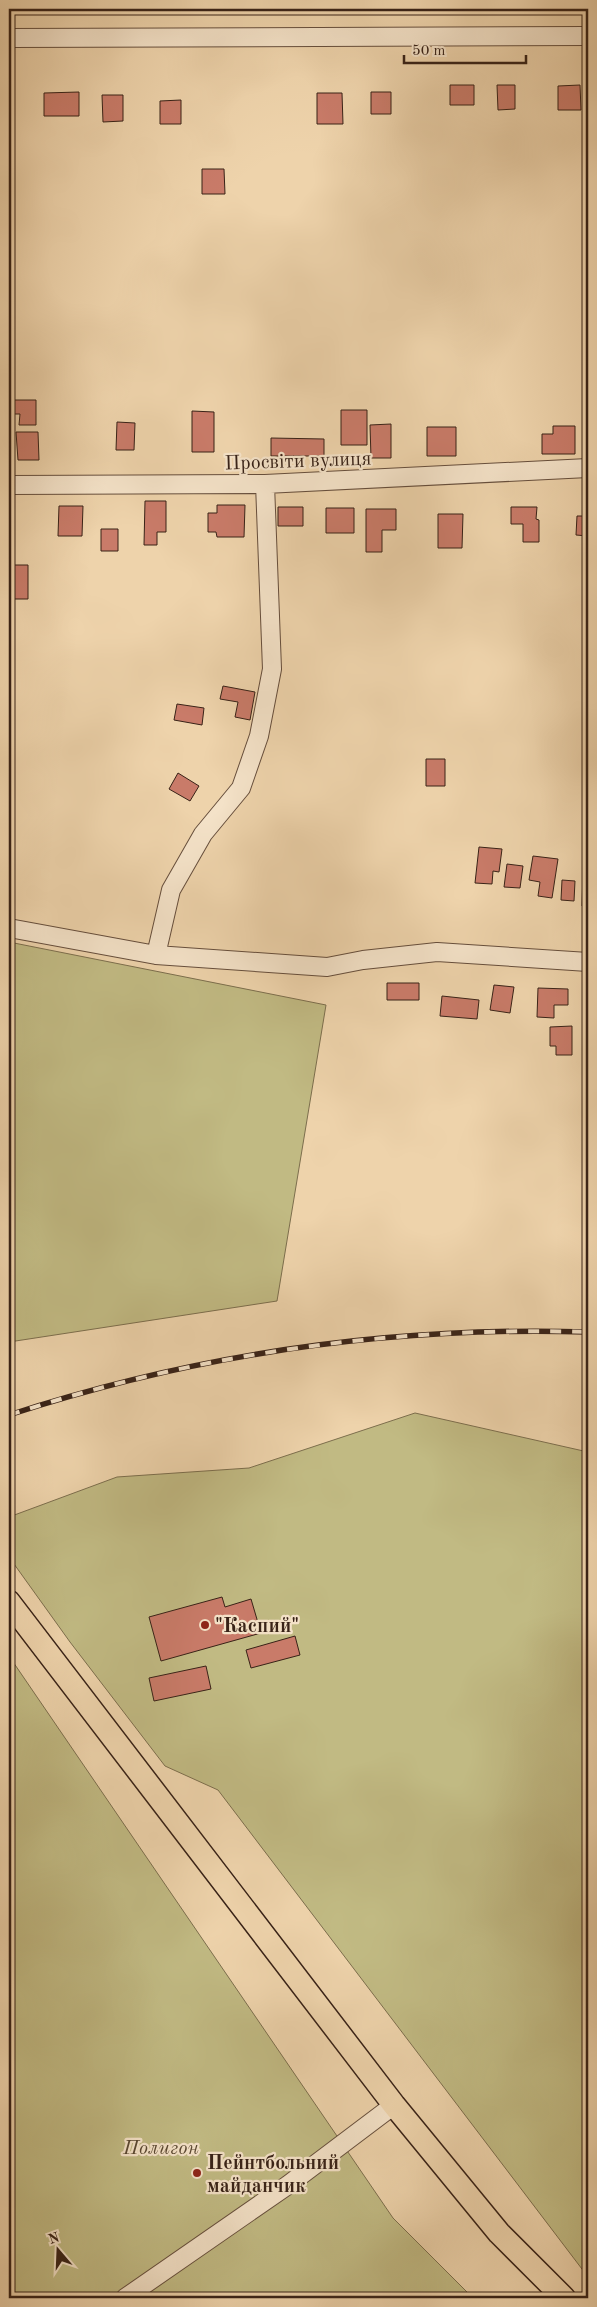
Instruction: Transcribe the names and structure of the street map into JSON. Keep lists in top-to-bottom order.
{
  "streets": {
    "street": ["Просвіти вулиця"]
  },
  "parks": ["Полигон"],
  "places": ["\"Каспий\"", "Пейнтбольний майданчик"],
  "scale_bar": "50 m",
  "north": "top"
}
